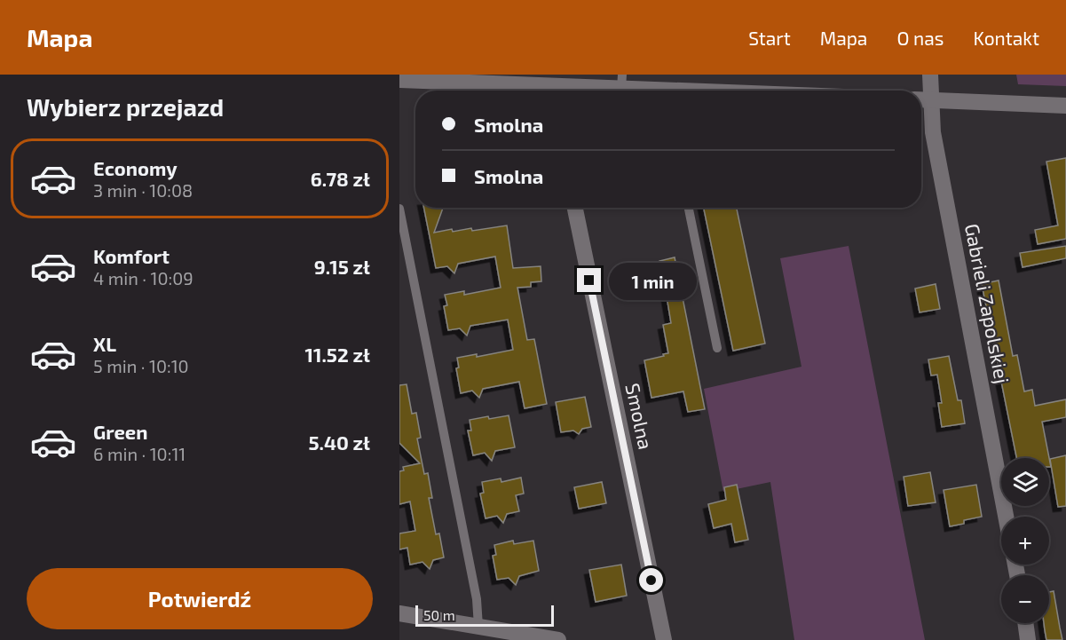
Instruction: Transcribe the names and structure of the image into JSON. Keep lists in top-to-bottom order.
{
  "streets": {
    "street": ["Gabrieli Zapolskiej", "Smolna"]
  },
  "scale_bar": "50 m",
  "page": {
    "header": "Mapa",
    "nav": [
      "Start",
      "Mapa",
      "O nas",
      "Kontakt"
    ],
    "heading": "Wybierz przejazd",
    "banner": ["Smolna", "Smolna"],
    "list": [
      {
        "name": "Economy",
        "note": "3 min · 10:08",
        "value": "6.78 zł"
      },
      {
        "name": "Komfort",
        "note": "4 min · 10:09",
        "value": "9.15 zł"
      },
      {
        "name": "XL",
        "note": "5 min · 10:10",
        "value": "11.52 zł"
      },
      {
        "name": "Green",
        "note": "6 min · 10:11",
        "value": "5.40 zł"
      }
    ],
    "bubble": "1 min",
    "map_buttons": ["+", "−"],
    "buttons": "Potwierdź",
    "scale": "50 m"
  }
}
